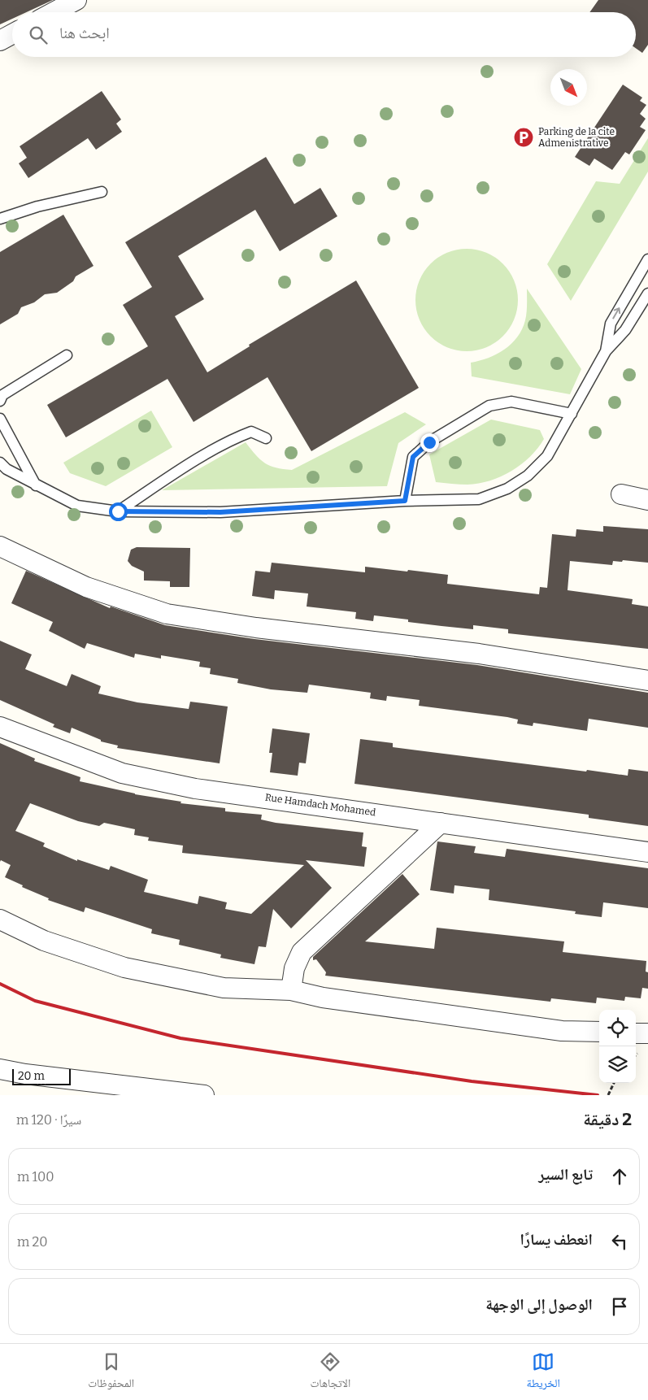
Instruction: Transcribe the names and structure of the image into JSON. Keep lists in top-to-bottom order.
{
  "streets": {
    "street": ["Rue Hamdach Mohamed"]
  },
  "places": {
    "parking": ["Parking de la cite Admenistrative"]
  },
  "scale_bar": "20 m",
  "north": "bottom right",
  "page": {
    "search": "ابحث هنا",
    "scale": "20 m",
    "heading": ["2 دقيقة", "سيرًا · 120 m"],
    "list": [
      ["تابع السير", "100 m"],
      ["انعطف يسارًا", "20 m"],
      "الوصول إلى الوجهة"
    ],
    "nav": ["الخريطة", "الاتجاهات", "المحفوظات"]
  }
}
